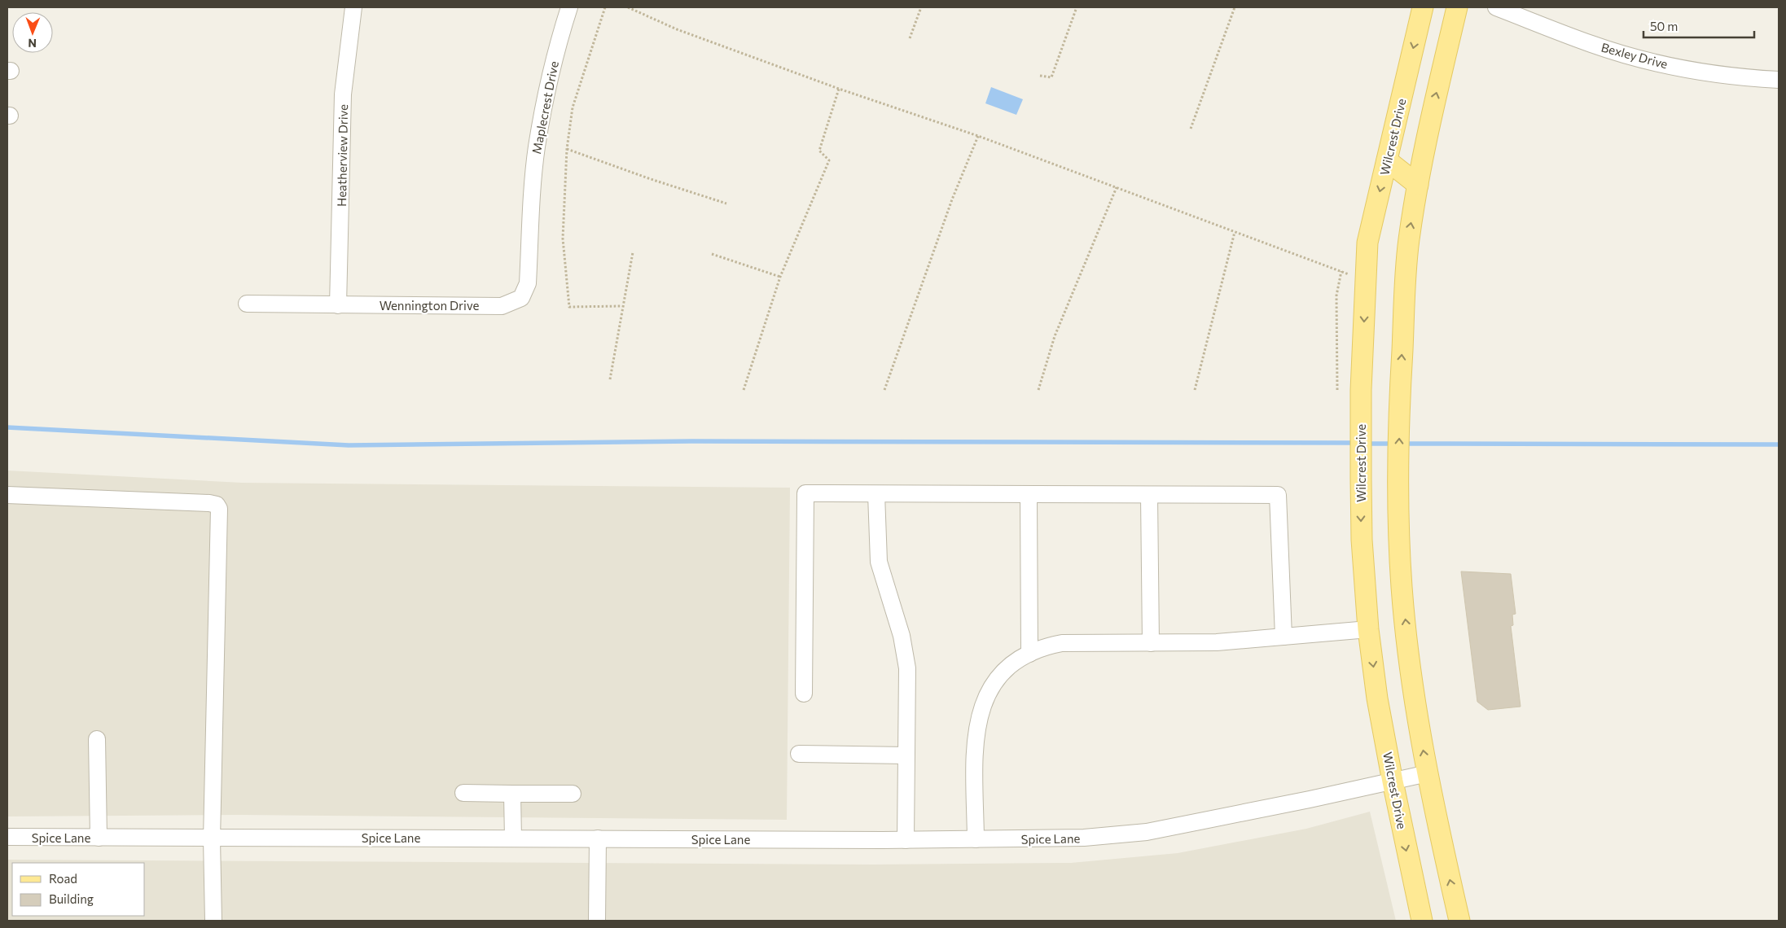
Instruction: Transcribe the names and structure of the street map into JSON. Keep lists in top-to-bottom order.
{
  "streets": {
    "main road": ["Wilcrest Drive"],
    "street": [
      "Bexley Drive",
      "Maplecrest Drive",
      "Heatherview Drive",
      "Wennington Drive",
      "Spice Lane"
    ]
  },
  "crossings": [
    ["Maplecrest Drive", "Wennington Drive"],
    ["Wilcrest Drive", "Spice Lane"],
    ["Heatherview Drive", "Wennington Drive"]
  ],
  "legend": ["Road", "Building"],
  "scale_bar": "50 m",
  "north": "bottom"
}
